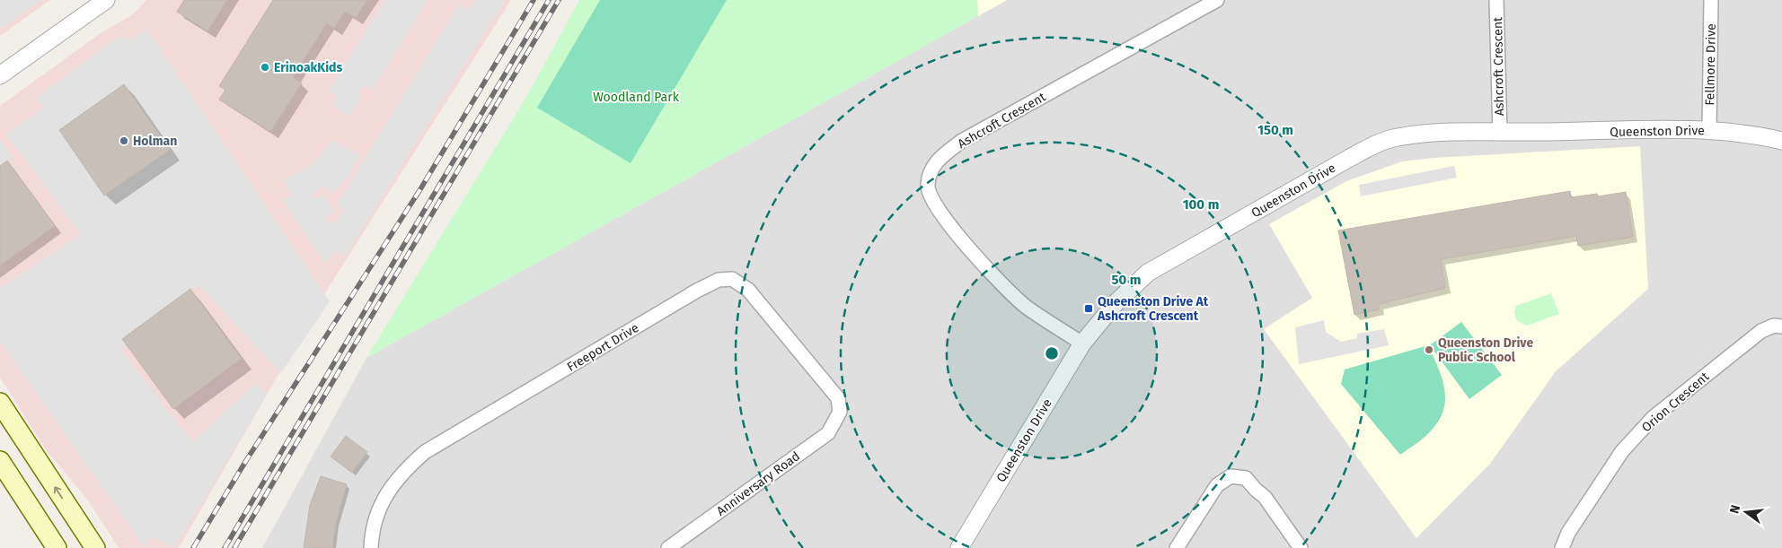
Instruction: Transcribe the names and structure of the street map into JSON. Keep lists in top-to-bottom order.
{
  "streets": {
    "street": [
      "Fellmore Drive",
      "Ashcroft Crescent",
      "Queenston Drive",
      "Freeport Drive",
      "Orion Crescent",
      "Anniversary Road"
    ]
  },
  "crossings": [
    ["Fellmore Drive", "Queenston Drive"],
    ["Ashcroft Crescent", "Queenston Drive"],
    ["Freeport Drive", "Anniversary Road"]
  ],
  "parks": ["Woodland Park"],
  "places": {
    "other": ["ErinoakKids", "Holman", "Queenston Drive Public School"],
    "transit": ["Queenston Drive At Ashcroft Crescent"]
  },
  "north": "left",
  "rings": ["150 m", "100 m", "50 m"]
}
